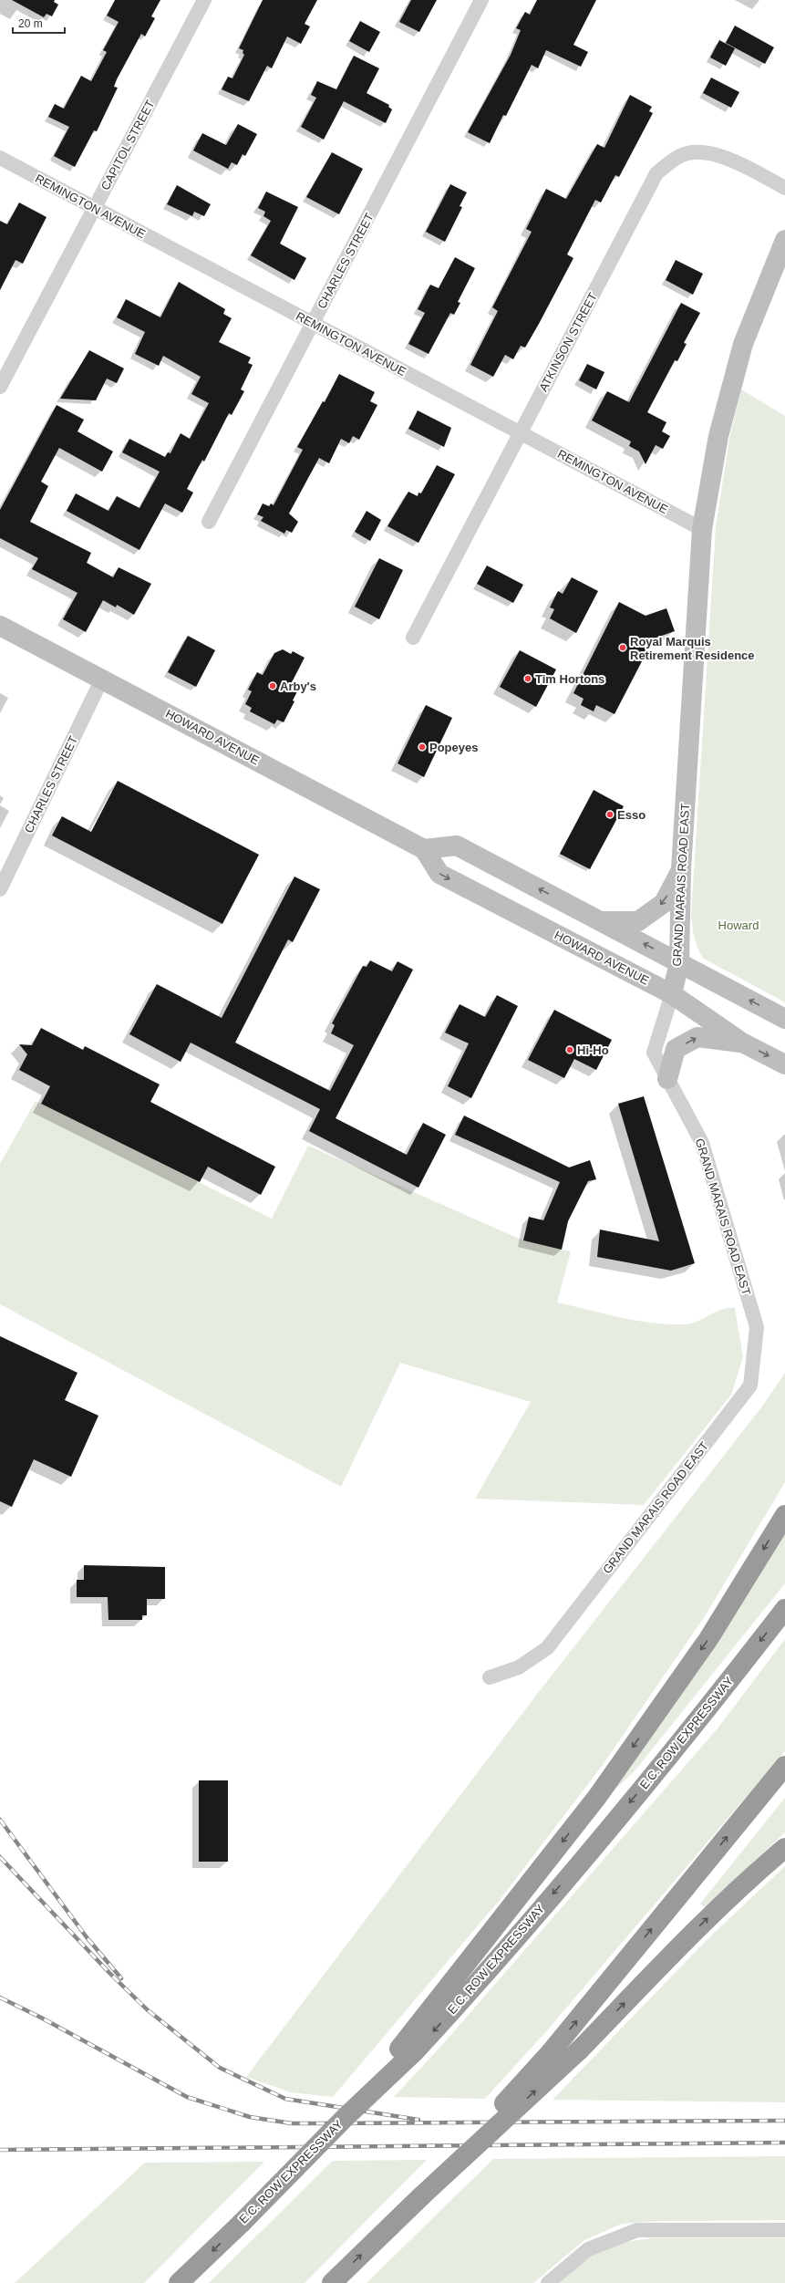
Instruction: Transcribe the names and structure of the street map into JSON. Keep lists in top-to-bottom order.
{
  "streets": {
    "highway": ["E.C. ROW EXPRESSWAY"],
    "main road": ["HOWARD AVENUE", "GRAND MARAIS ROAD EAST"],
    "street": [
      "CAPITOL STREET",
      "REMINGTON AVENUE",
      "CHARLES STREET",
      "ATKINSON STREET"
    ]
  },
  "crossings": [
    ["CAPITOL STREET", "REMINGTON AVENUE"],
    ["REMINGTON AVENUE", "CHARLES STREET"],
    ["REMINGTON AVENUE", "ATKINSON STREET"],
    ["REMINGTON AVENUE", "GRAND MARAIS ROAD EAST"],
    ["CHARLES STREET", "HOWARD AVENUE"],
    ["HOWARD AVENUE", "GRAND MARAIS ROAD EAST"]
  ],
  "parks": ["Howard"],
  "places": [
    "Royal Marquis Retirement Residence",
    "Tim Hortons",
    "Arby's",
    "Popeyes",
    "Esso",
    "Hi-Ho"
  ],
  "scale_bar": "20 m"
}
